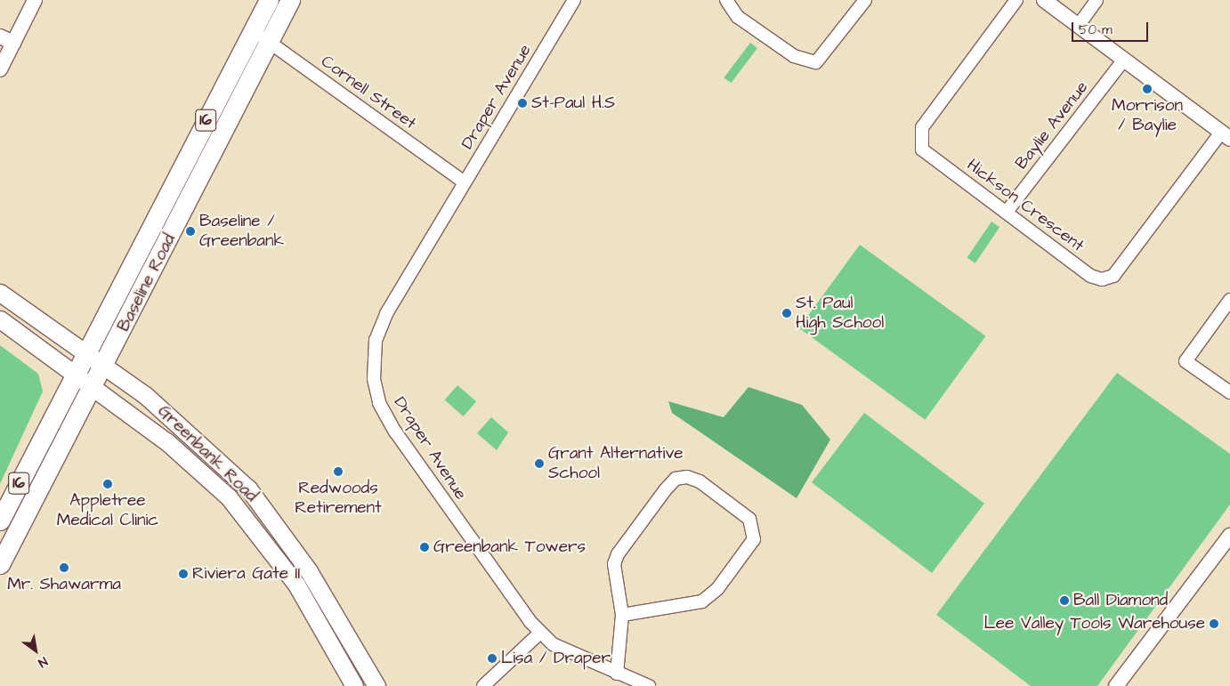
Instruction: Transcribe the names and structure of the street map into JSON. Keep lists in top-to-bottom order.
{
  "streets": {
    "main road": ["16", "Baseline Road", "Greenbank Road"],
    "street": [
      "Cornell Street",
      "Draper Avenue",
      "Baylie Avenue",
      "Hickson Crescent"
    ]
  },
  "crossings": [
    ["Cornell Street", "Draper Avenue"],
    ["Cornell Street", "Baseline Road"],
    ["Baylie Avenue", "Hickson Crescent"],
    ["Baseline Road", "Greenbank Road"]
  ],
  "places": [
    "Morrison / Baylie",
    "St-Paul H.S",
    "Baseline / Greenbank",
    "St. Paul High School",
    "Grant Alternative School",
    "Redwoods Retirement",
    "Appletree Medical Clinic",
    "Greenbank Towers",
    "Mr. Shawarma",
    "Riviera Gate II",
    "Ball Diamond",
    "Lee Valley Tools Warehouse",
    "Lisa / Draper"
  ],
  "scale_bar": "50 m",
  "north": "bottom right"
}
